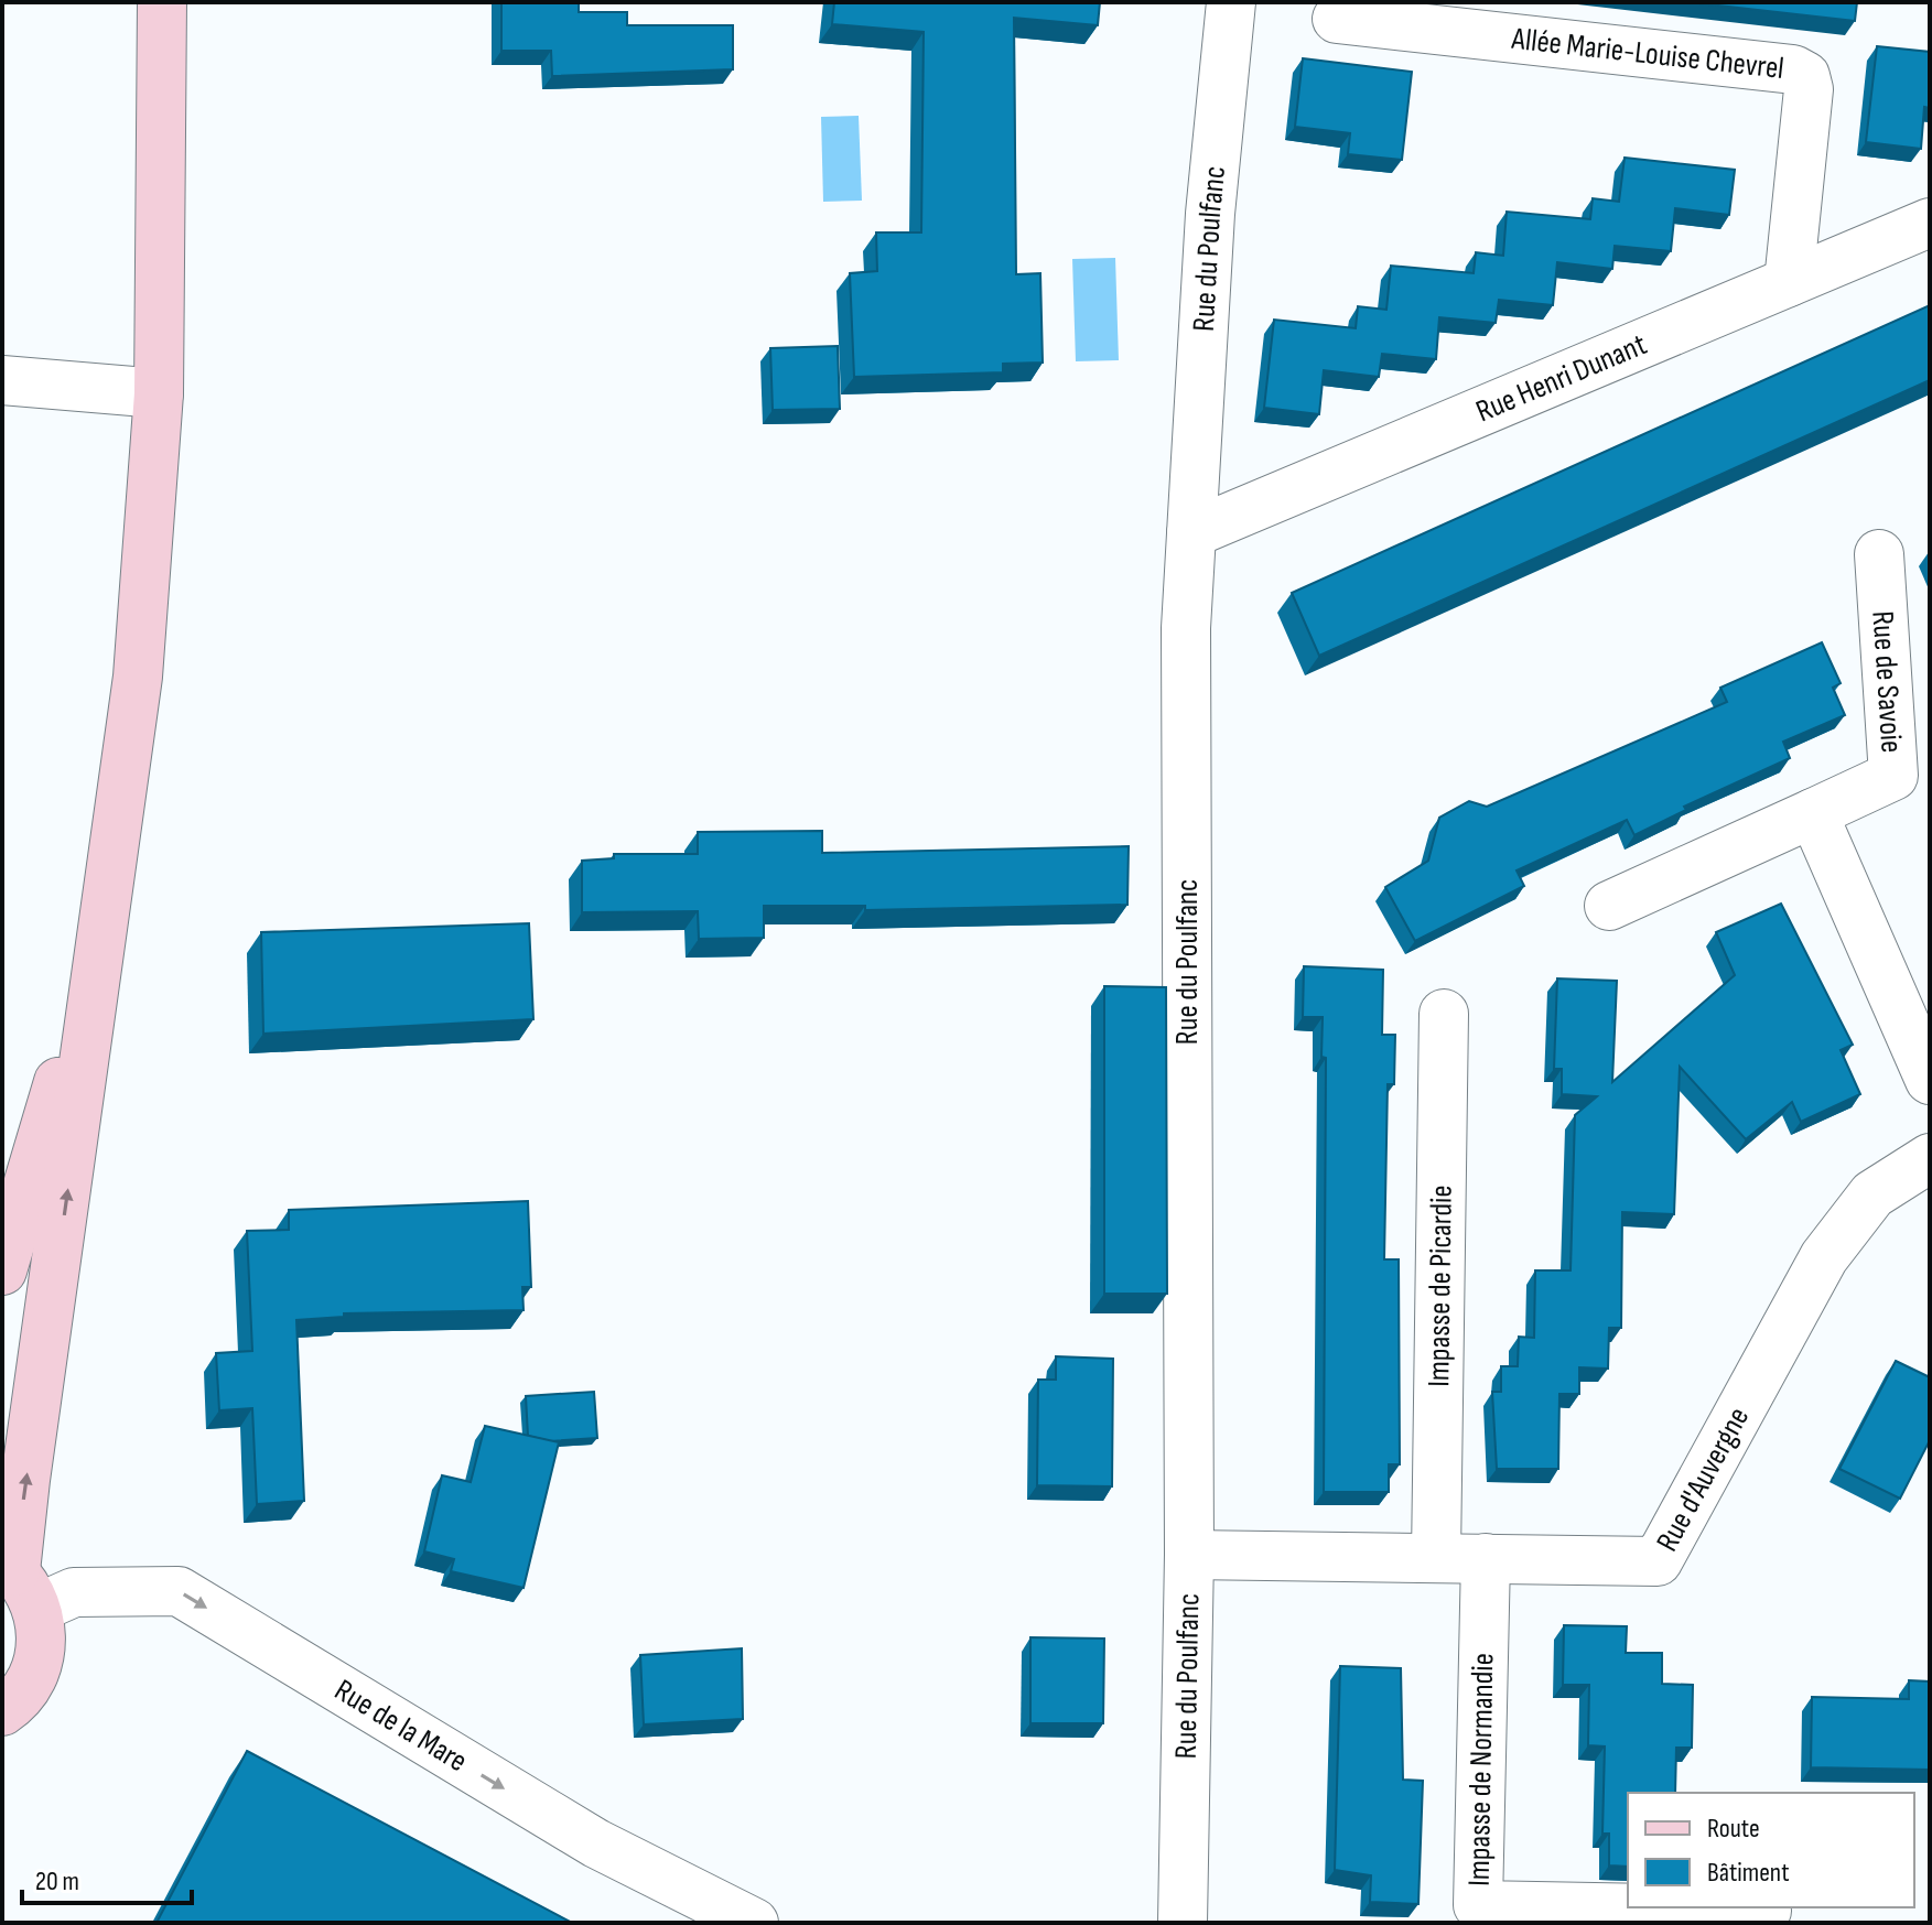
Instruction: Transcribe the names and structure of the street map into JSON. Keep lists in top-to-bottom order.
{
  "streets": {
    "street": [
      "Allée Marie-Louise Chevrel",
      "Rue du Poulfanc",
      "Rue Henri Dunant",
      "Rue de Savoie",
      "Impasse de Picardie",
      "Rue d'Auvergne",
      "Rue de la Mare",
      "Impasse de Normandie"
    ]
  },
  "crossings": [
    ["Allée Marie-Louise Chevrel", "Rue Henri Dunant"],
    ["Rue du Poulfanc", "Rue Henri Dunant"],
    ["Rue du Poulfanc", "Rue d'Auvergne"],
    ["Impasse de Picardie", "Rue d'Auvergne"],
    ["Rue d'Auvergne", "Impasse de Normandie"]
  ],
  "one_way": ["Rue de la Mare"],
  "legend": ["Route", "Bâtiment"],
  "scale_bar": "20 m"
}
